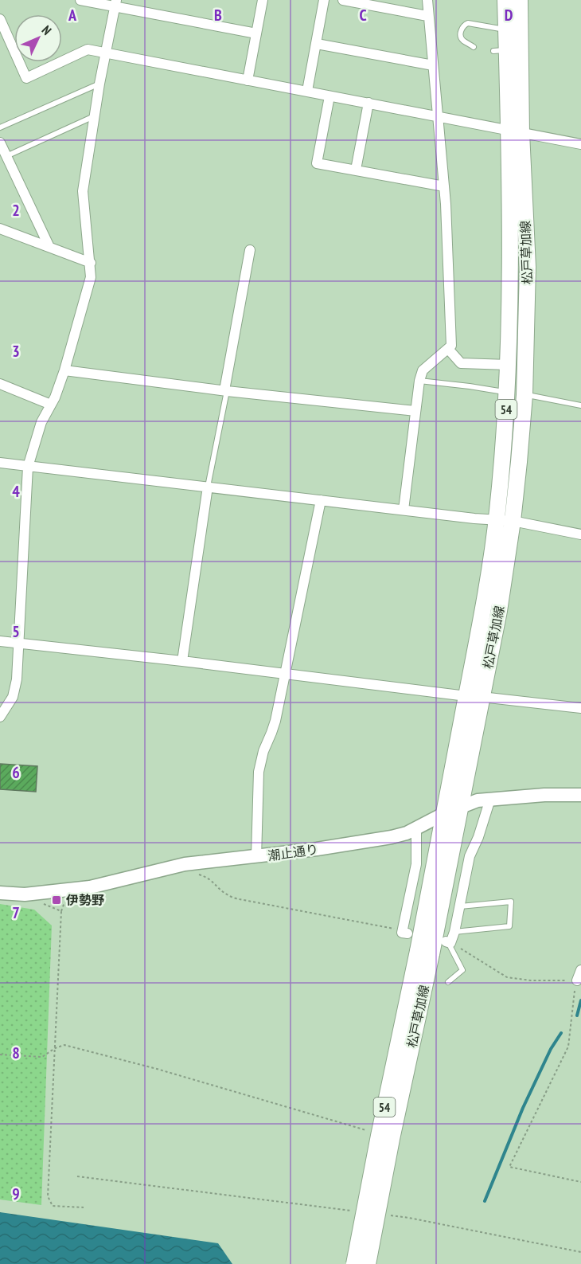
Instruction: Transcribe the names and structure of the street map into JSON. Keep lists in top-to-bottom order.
{
  "streets": {
    "main road": ["松戸草加線", "54"],
    "street": ["潮止通り"]
  },
  "crossings": [
    ["松戸草加線", "潮止通り"]
  ],
  "places": {
    "transit": ["伊勢野"]
  },
  "north": "top right",
  "grid": {
    "columns": [
      "A",
      "B",
      "C",
      "D"
    ],
    "rows": [
      "2",
      "3",
      "4",
      "5",
      "6",
      "7",
      "8",
      "9"
    ]
  }
}
